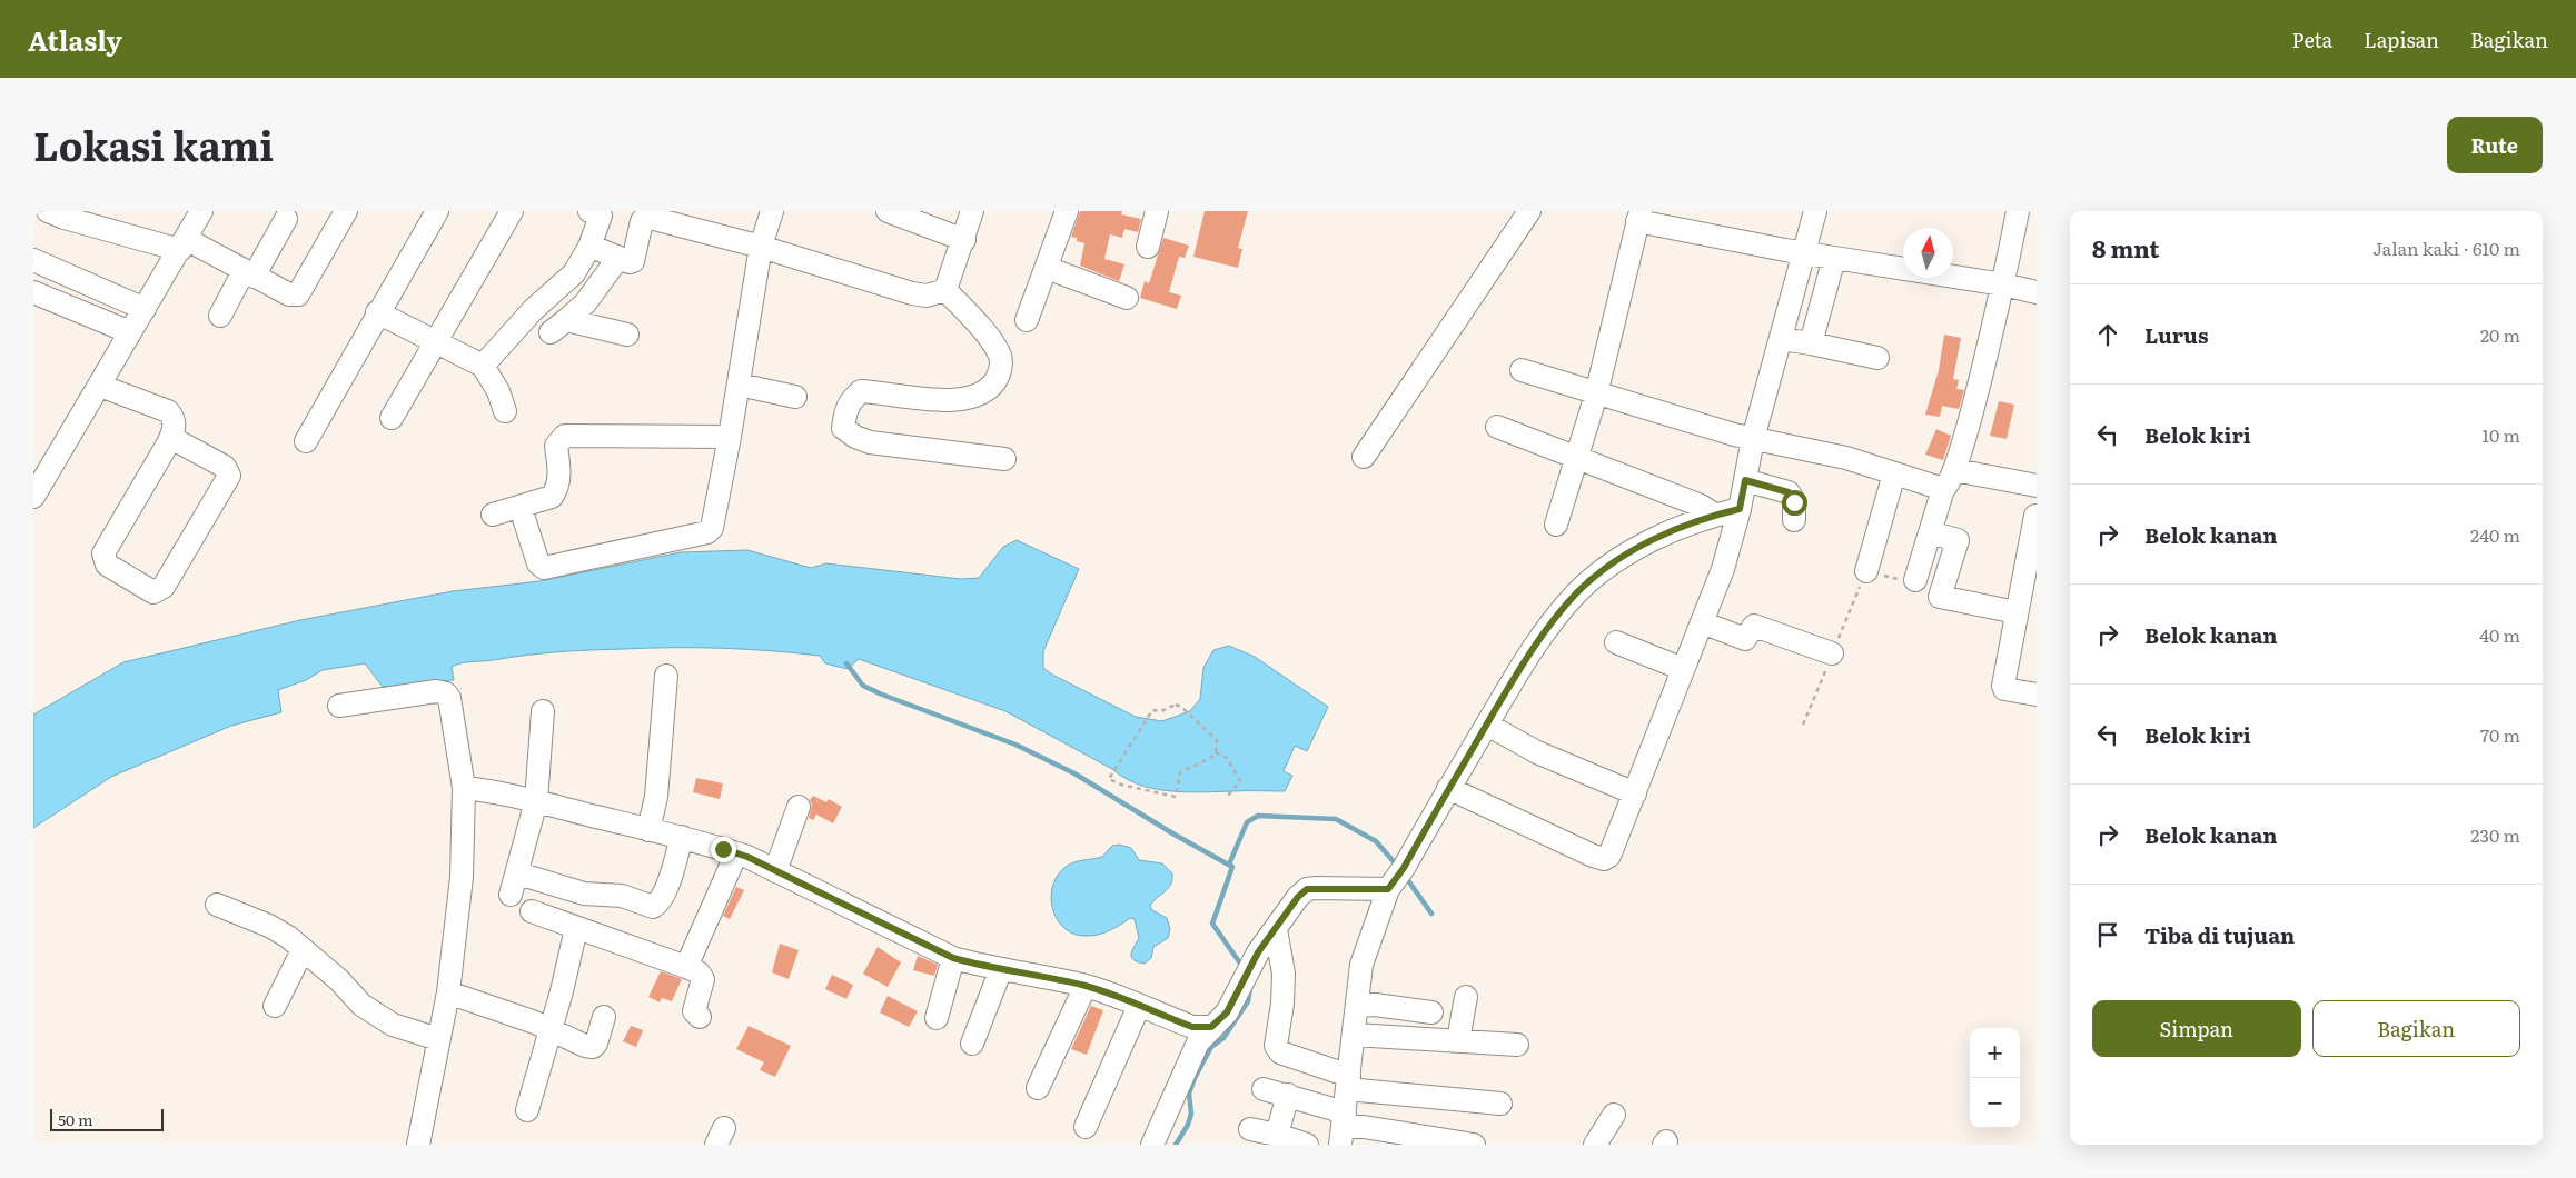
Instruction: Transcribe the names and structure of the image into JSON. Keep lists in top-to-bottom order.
{
  "scale_bar": "50 m",
  "north": "top",
  "page": {
    "header": "Atlasly",
    "nav": ["Peta", "Lapisan", "Bagikan"],
    "title": "Lokasi kami",
    "buttons": [
      "Rute",
      ["Simpan", "Bagikan"]
    ],
    "heading": ["8 mnt", "Jalan kaki · 610 m"],
    "list": [
      ["Lurus", "20 m"],
      ["Belok kiri", "10 m"],
      ["Belok kanan", "240 m"],
      ["Belok kanan", "40 m"],
      ["Belok kiri", "70 m"],
      ["Belok kanan", "230 m"],
      "Tiba di tujuan"
    ],
    "map_buttons": ["+", "−"],
    "scale": "50 m"
  }
}
